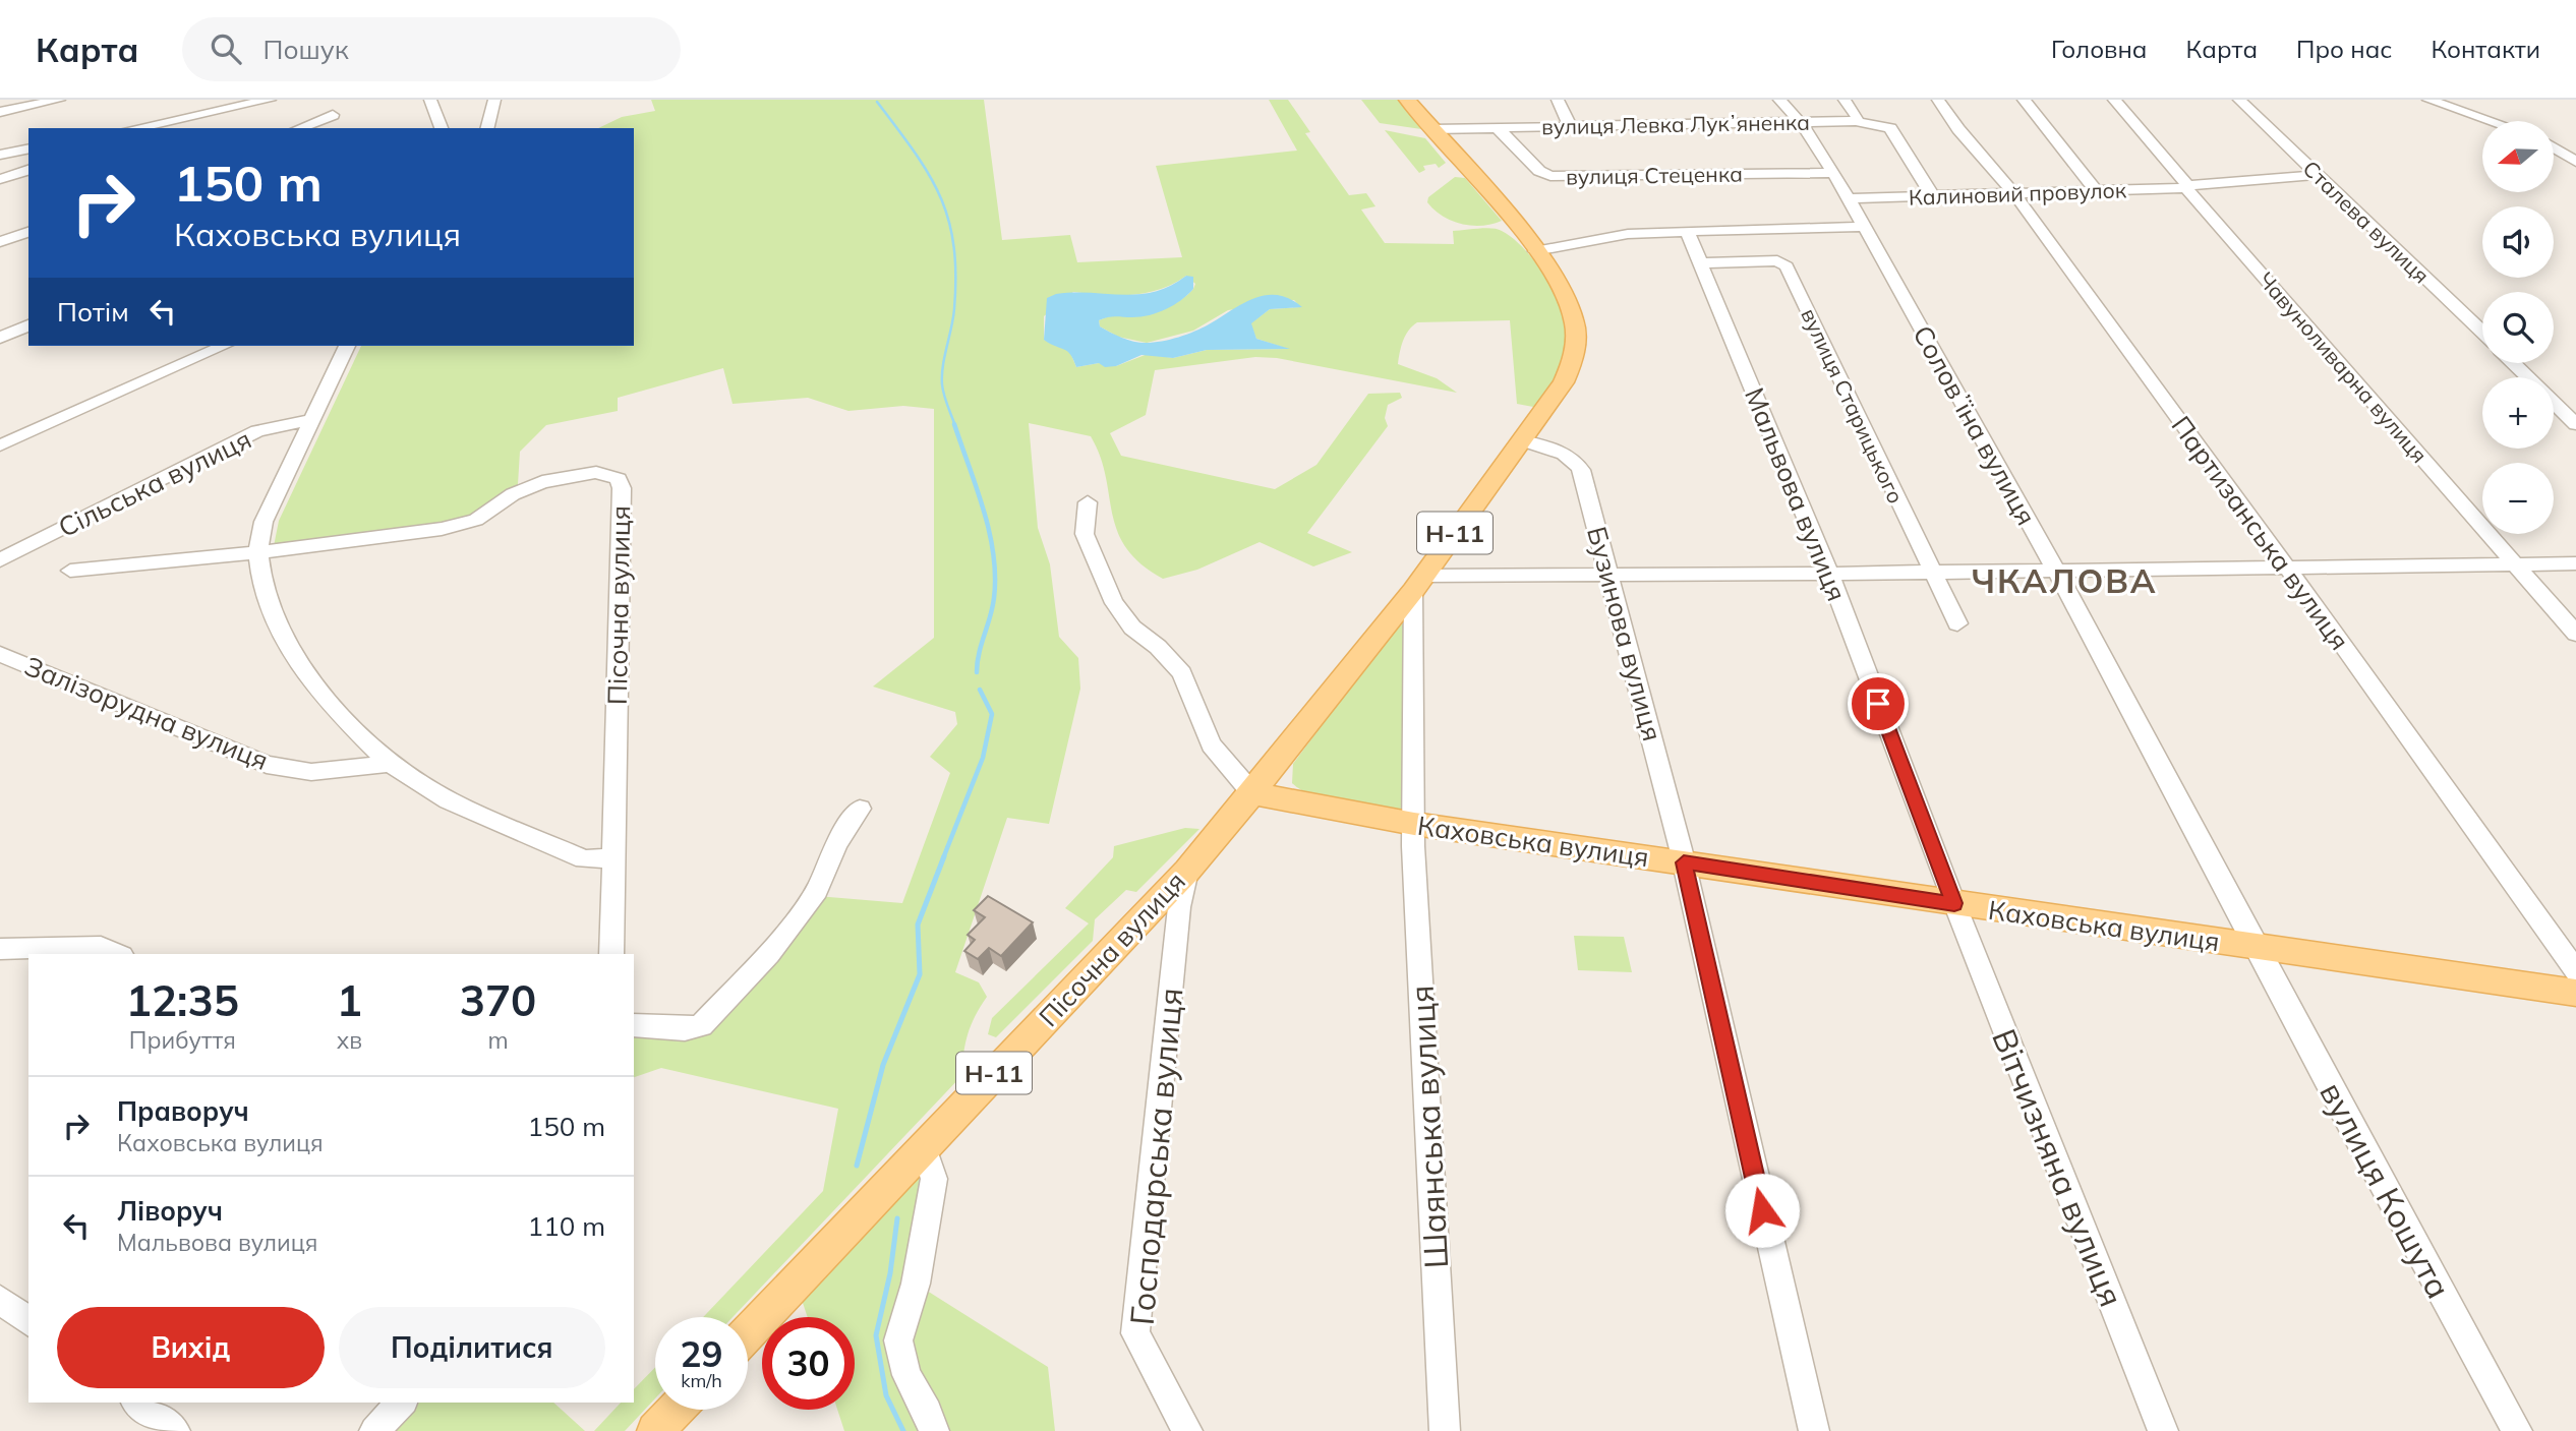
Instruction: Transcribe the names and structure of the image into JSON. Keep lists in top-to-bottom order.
{
  "streets": {
    "main road": ["Н-11", "Пісочна вулиця", "Каховська вулиця"],
    "street": [
      "вулиця Левка Лукʼяненка",
      "вулиця Стеценка",
      "Калиновий провулок",
      "Сталева вулиця",
      "Чавуноливарна вулиця",
      "вулиця Старицького",
      "Соловʼїна вулиця",
      "Сільська вулиця",
      "Мальвова вулиця",
      "Партизанська вулиця",
      "Бузинова вулиця",
      "Залізорудна вулиця",
      "Шаянська вулиця",
      "Господарська вулиця",
      "Вітчизняна вулиця",
      "вулиця Кошута"
    ]
  },
  "crossings": [
    ["вулиця Левка Лукʼяненка", "вулиця Стеценка"],
    ["вулиця Левка Лукʼяненка", "Калиновий провулок"],
    ["вулиця Левка Лукʼяненка", "Соловʼїна вулиця"],
    ["вулиця Левка Лукʼяненка", "Н-11"],
    ["вулиця Стеценка", "Соловʼїна вулиця"],
    ["Калиновий провулок", "Сталева вулиця"],
    ["Калиновий провулок", "Чавуноливарна вулиця"],
    ["Калиновий провулок", "Соловʼїна вулиця"],
    ["Калиновий провулок", "Партизанська вулиця"],
    ["вулиця Старицького", "Мальвова вулиця"],
    ["Соловʼїна вулиця", "Каховська вулиця"],
    ["Соловʼїна вулиця", "вулиця Кошута"],
    ["Мальвова вулиця", "Каховська вулиця"],
    ["Мальвова вулиця", "Вітчизняна вулиця"],
    ["Н-11", "Пісочна вулиця"],
    ["Пісочна вулиця", "Бузинова вулиця"],
    ["Пісочна вулиця", "Каховська вулиця"],
    ["Пісочна вулиця", "Шаянська вулиця"],
    ["Пісочна вулиця", "Господарська вулиця"],
    ["Бузинова вулиця", "Каховська вулиця"],
    ["Каховська вулиця", "Шаянська вулиця"],
    ["Каховська вулиця", "Вітчизняна вулиця"],
    ["Каховська вулиця", "вулиця Кошута"]
  ],
  "districts": ["ЧКАЛОВА"],
  "north": "left",
  "page": {
    "header": "Карта",
    "search": "Пошук",
    "nav": [
      "Головна",
      "Карта",
      "Про нас",
      "Контакти"
    ],
    "map_buttons": ["+", "−"],
    "turn": ["150 m", "Каховська вулиця"],
    "then": "Потім",
    "eta": [
      "12:35",
      "Прибуття",
      "1",
      "хв",
      "370",
      "m"
    ],
    "list": [
      {
        "name": "Праворуч",
        "note": "Каховська вулиця",
        "value": "150 m"
      },
      {
        "name": "Ліворуч",
        "note": "Мальвова вулиця",
        "value": "110 m"
      }
    ],
    "buttons": ["Вихід", "Поділитися"],
    "speed": "29 km/h",
    "limit": "30"
  }
}
